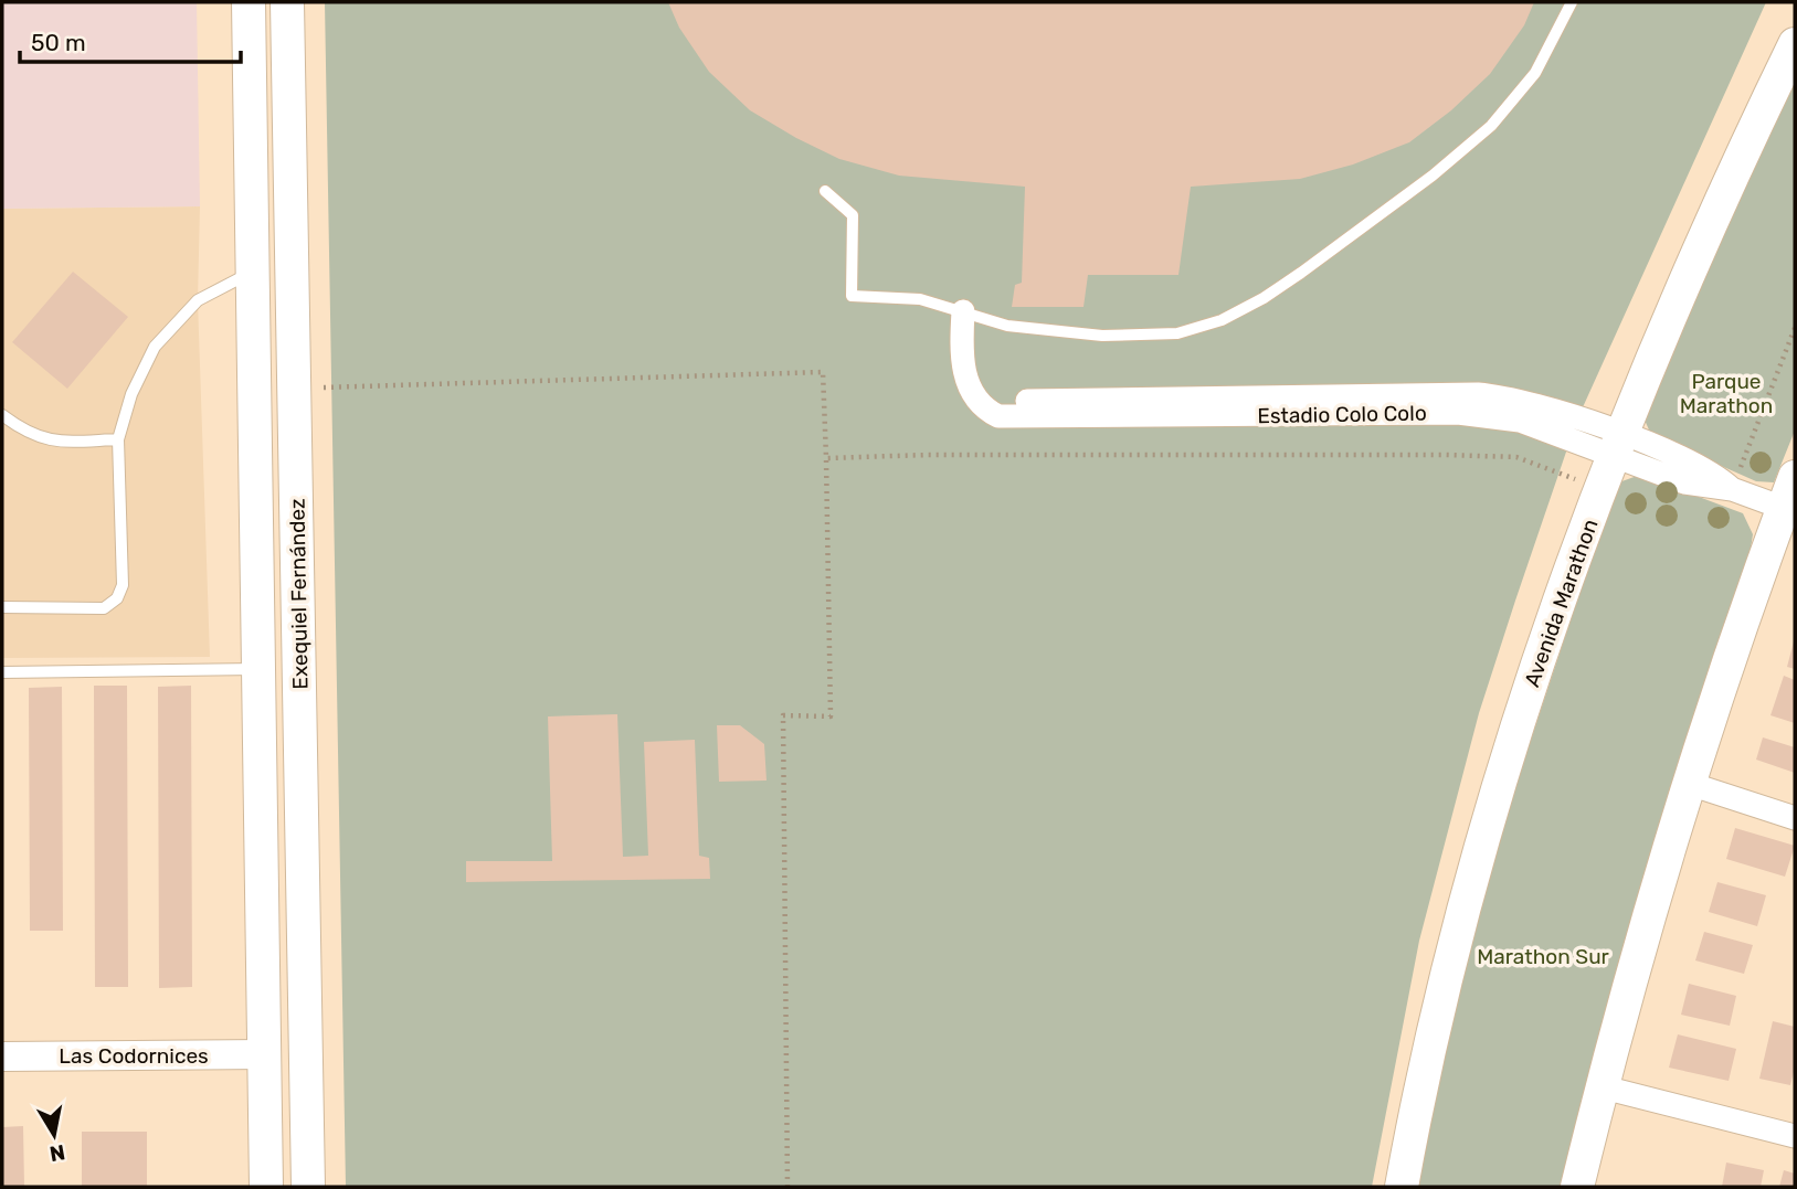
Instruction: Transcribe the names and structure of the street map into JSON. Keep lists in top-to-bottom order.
{
  "streets": {
    "main road": ["Exequiel Fernández", "Avenida Marathon"],
    "street": ["Estadio Colo Colo", "Las Codornices"]
  },
  "crossings": [
    ["Estadio Colo Colo", "Avenida Marathon"],
    ["Exequiel Fernández", "Las Codornices"]
  ],
  "parks": ["Parque Marathon", "Marathon Sur"],
  "scale_bar": "50 m",
  "north": "bottom"
}
